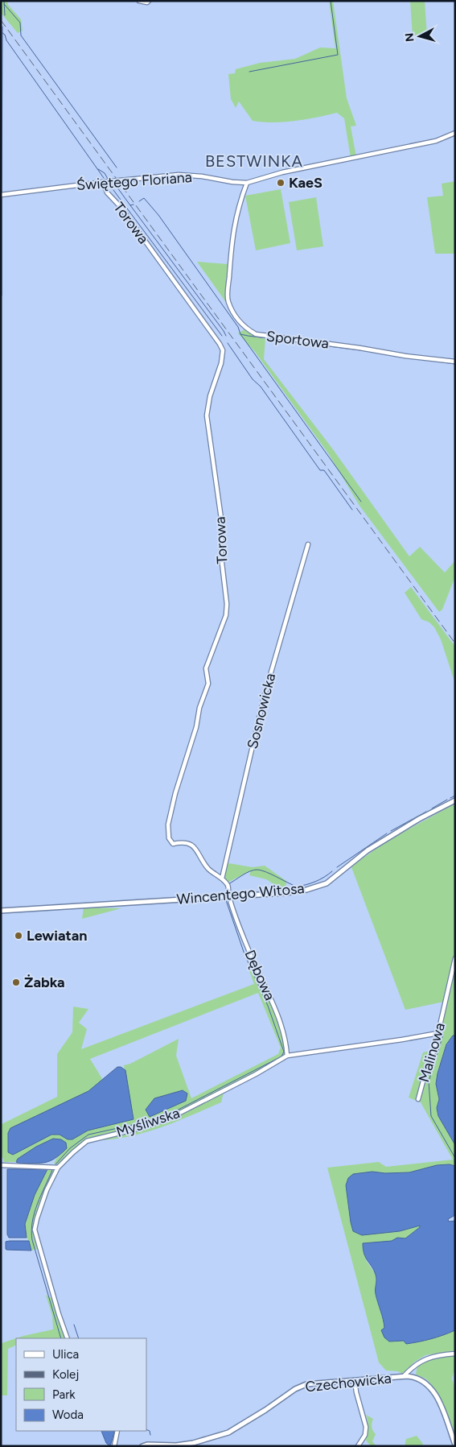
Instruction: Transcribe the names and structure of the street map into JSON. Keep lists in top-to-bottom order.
{
  "streets": {
    "street": [
      "Świętego Floriana",
      "Torowa",
      "Sportowa",
      "Sosnowicka",
      "Wincentego Witosa",
      "Dębowa",
      "Malinowa",
      "Myśliwska",
      "Czechowicka"
    ]
  },
  "crossings": [
    ["Świętego Floriana", "Torowa"],
    ["Świętego Floriana", "Sportowa"],
    ["Torowa", "Sosnowicka"],
    ["Torowa", "Wincentego Witosa"],
    ["Torowa", "Dębowa"],
    ["Wincentego Witosa", "Dębowa"],
    ["Dębowa", "Myśliwska"],
    ["Malinowa", "Myśliwska"]
  ],
  "districts": ["BESTWINKA"],
  "places": ["KaeS", "Lewiatan", "Żabka"],
  "legend": [
    "Ulica",
    "Kolej",
    "Park",
    "Woda"
  ],
  "north": "left"
}
